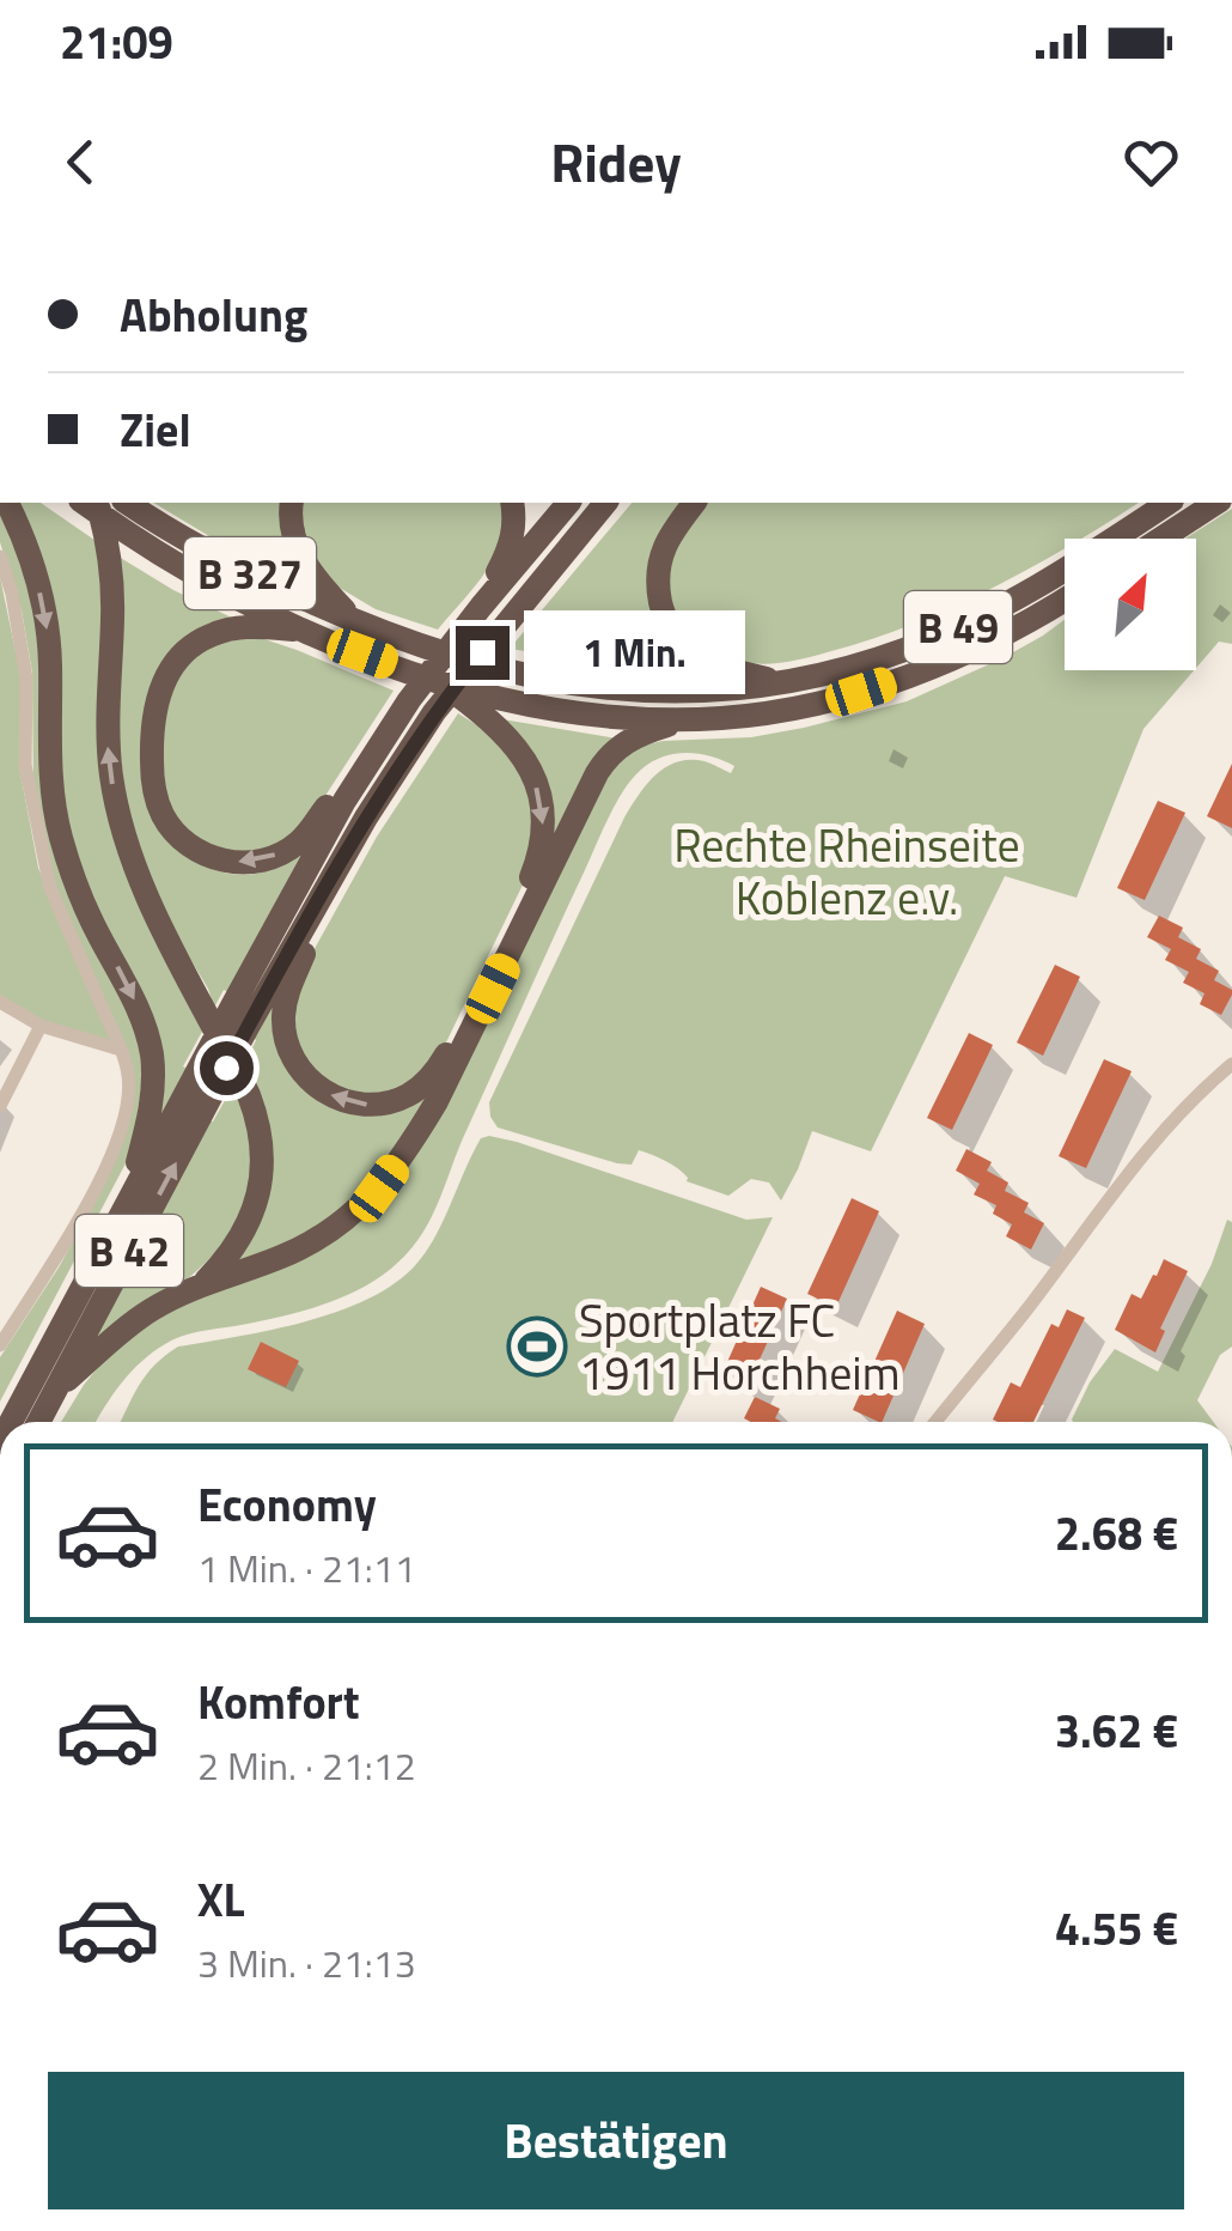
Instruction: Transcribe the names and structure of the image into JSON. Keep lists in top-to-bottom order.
{
  "streets": {
    "highway": ["B 327", "B 49", "B 42"]
  },
  "crossings": [
    ["B 327", "B 49"]
  ],
  "parks": ["Rechte Rheinseite Koblenz e.v."],
  "places": {
    "sports": ["Sportplatz FC 1911 Horchheim"]
  },
  "north": "top right",
  "page": {
    "status": "21:09",
    "header": "Ridey",
    "banner": ["Abholung", "Ziel"],
    "bubble": "1 Min.",
    "list": [
      {
        "name": "Economy",
        "note": "1 Min. · 21:11",
        "value": "2.68 €"
      },
      {
        "name": "Komfort",
        "note": "2 Min. · 21:12",
        "value": "3.62 €"
      },
      {
        "name": "XL",
        "note": "3 Min. · 21:13",
        "value": "4.55 €"
      }
    ],
    "buttons": "Bestätigen"
  }
}
